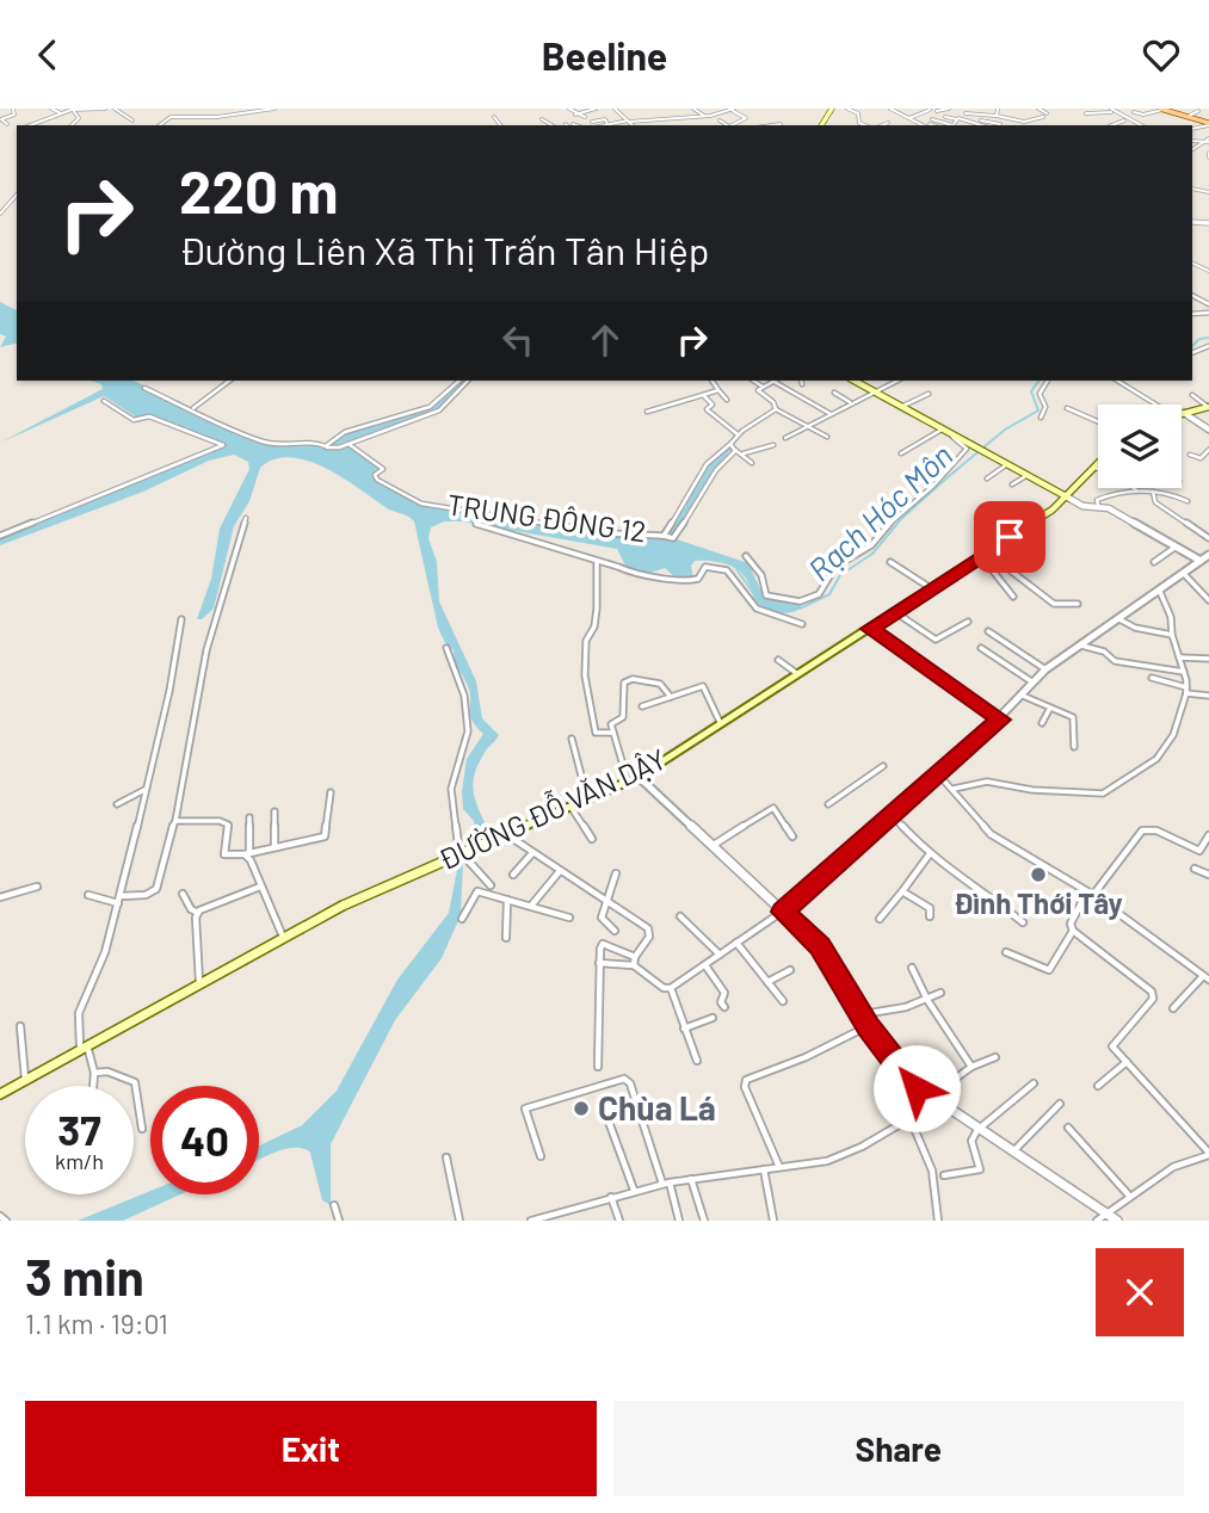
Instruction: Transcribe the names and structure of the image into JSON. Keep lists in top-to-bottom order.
{
  "streets": {
    "main road": ["ĐƯỜNG ĐỖ VĂN DẬY"],
    "street": ["TRUNG ĐÔNG 12"]
  },
  "water": ["Rạch Hóc Môn"],
  "places": ["Đình Thới Tây", "Chùa Lá"],
  "page": {
    "header": "Beeline",
    "turn": ["220 m", "Đường Liên Xã Thị Trấn Tân Hiệp"],
    "speed": "37 km/h",
    "limit": "40",
    "heading": ["3 min", "1.1 km · 19:01"],
    "buttons": ["Exit", "Share"]
  }
}
